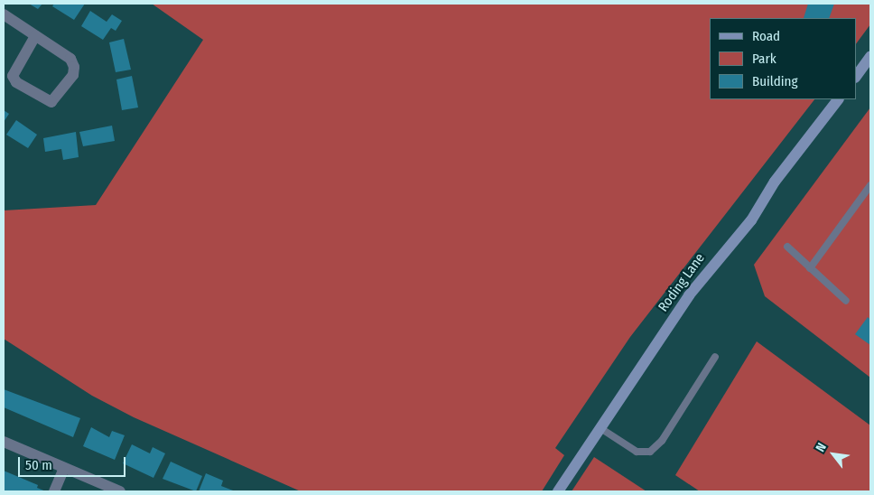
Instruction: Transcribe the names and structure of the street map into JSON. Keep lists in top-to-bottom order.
{
  "streets": {
    "main road": ["Roding Lane"]
  },
  "legend": ["Road", "Park", "Building"],
  "scale_bar": "50 m",
  "north": "top left"
}
